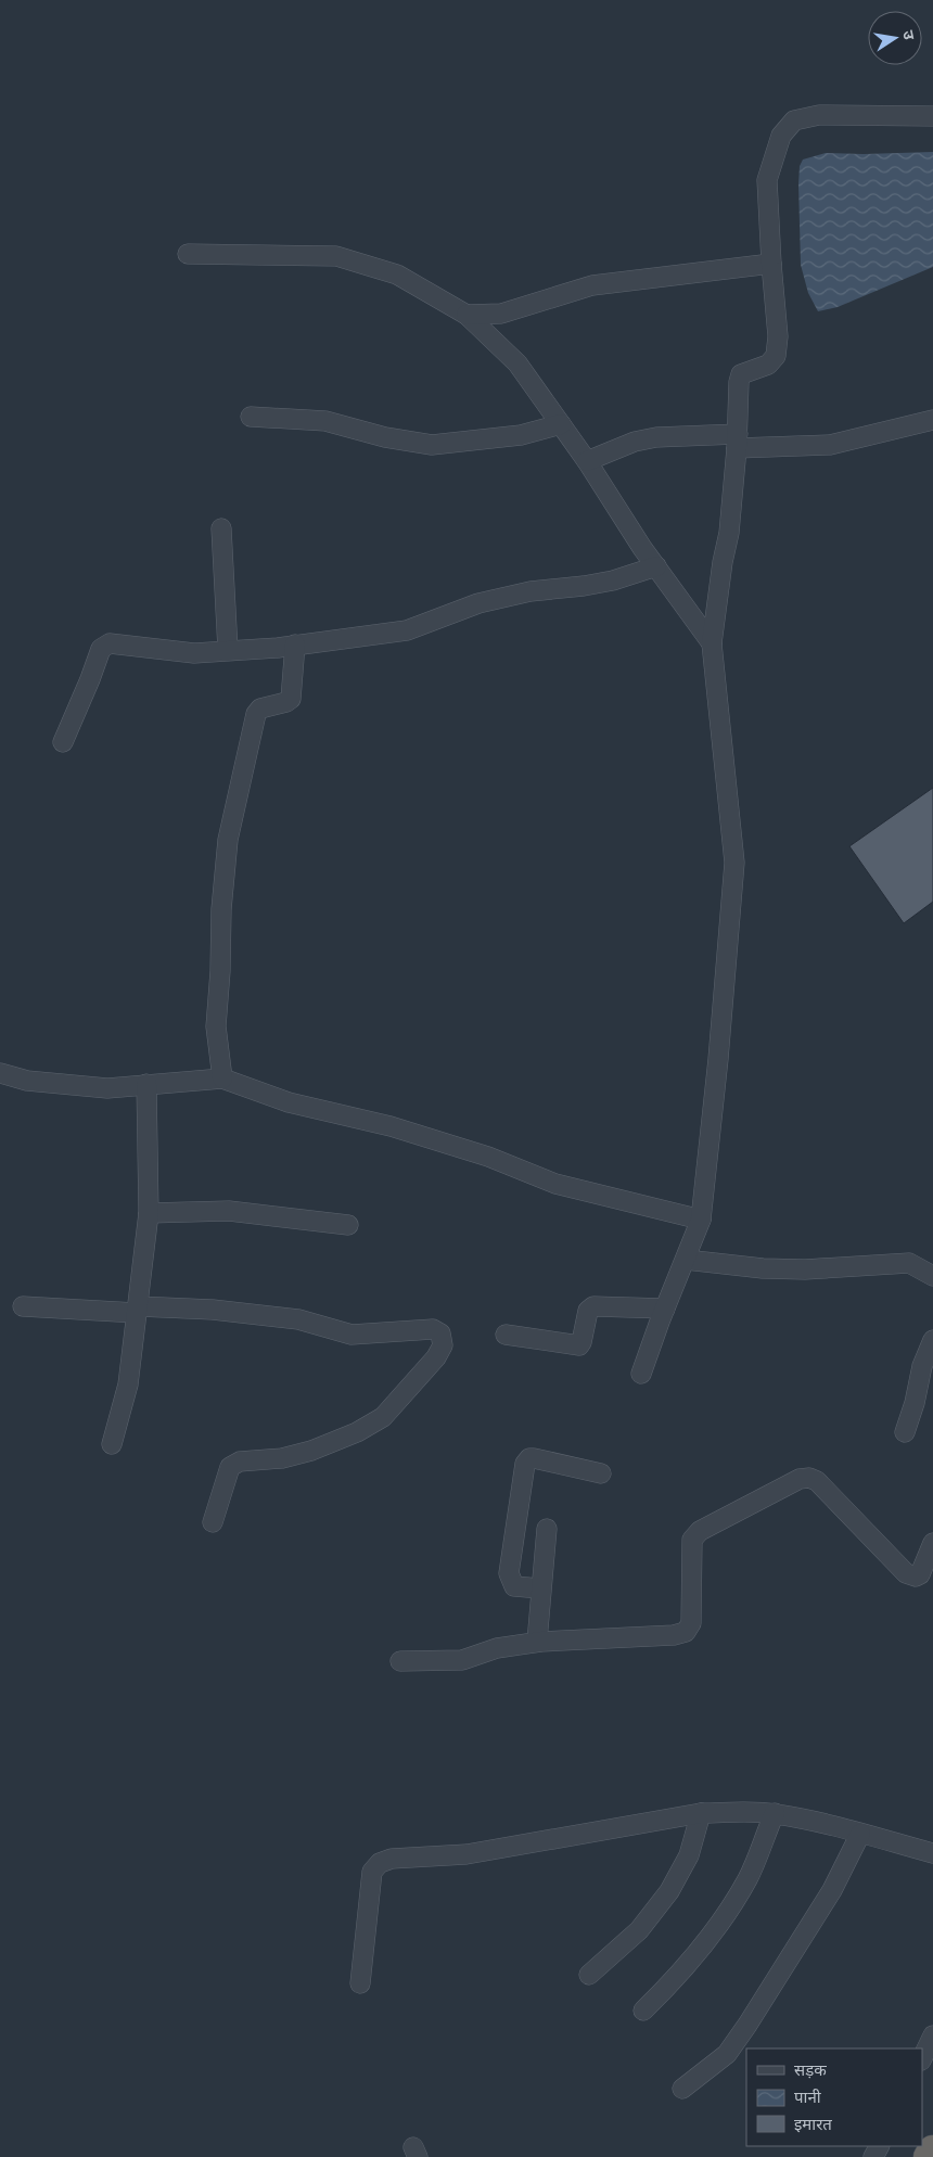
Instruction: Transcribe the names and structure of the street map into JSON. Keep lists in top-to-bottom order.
{
  "legend": ["सड़क", "पानी", "इमारत"],
  "north": "right"
}
